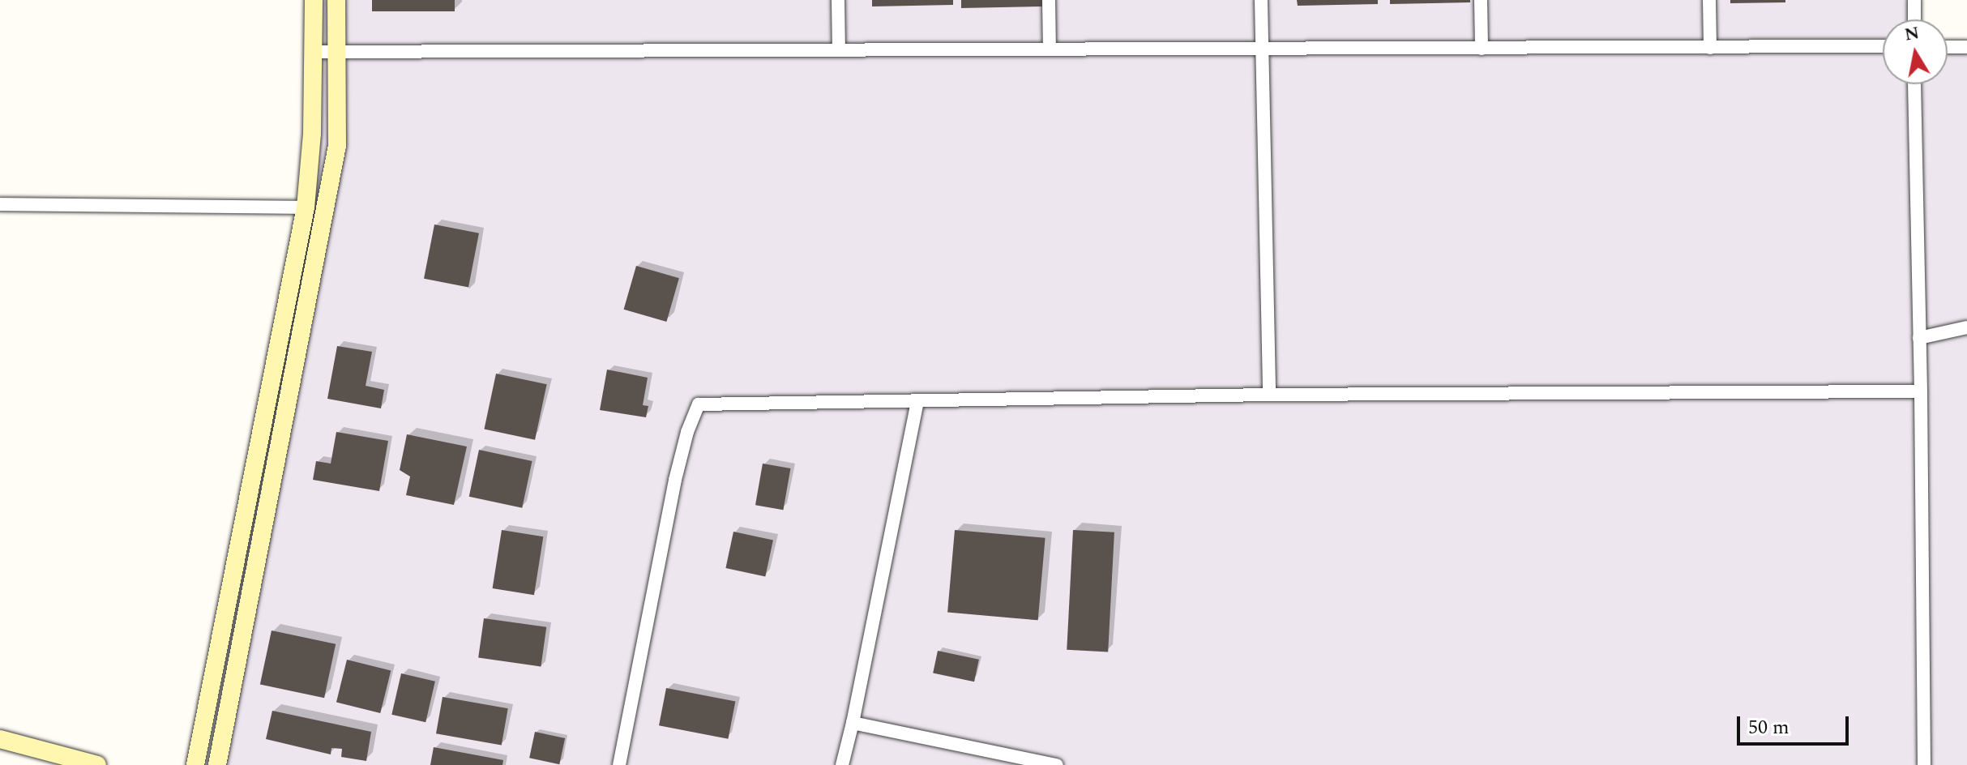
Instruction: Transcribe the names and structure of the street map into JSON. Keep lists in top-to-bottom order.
{
  "scale_bar": "50 m",
  "north": "top"
}
